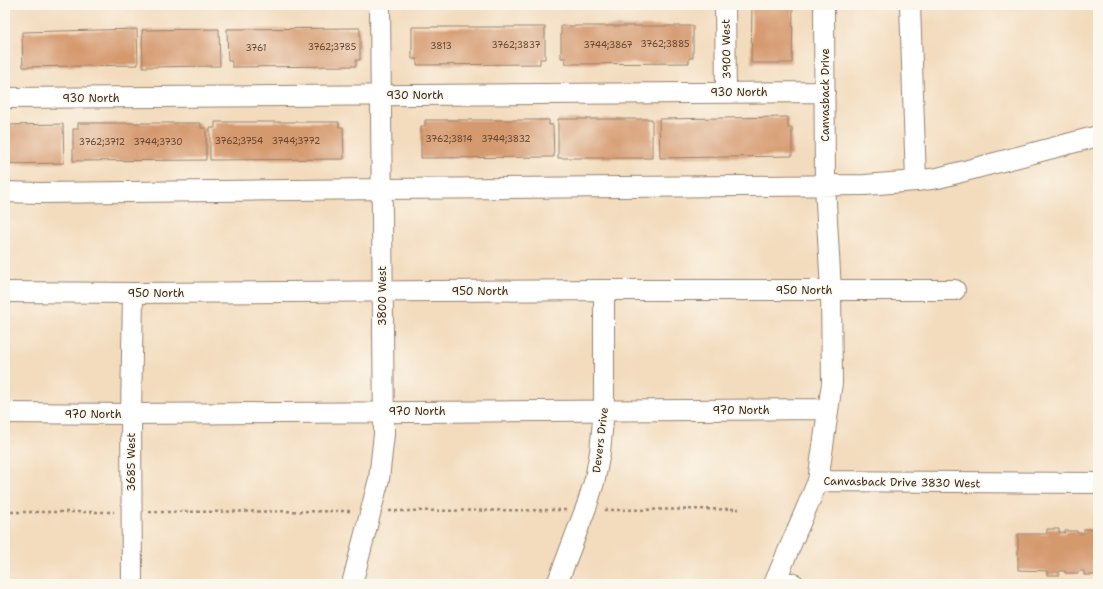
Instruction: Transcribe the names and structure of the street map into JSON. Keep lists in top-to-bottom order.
{
  "streets": {
    "street": [
      "3900 West",
      "930 North",
      "Canvasback Drive",
      "950 North",
      "3800 West",
      "970 North",
      "Devers Drive",
      "3685 West",
      "Canvasback Drive 3830 West"
    ]
  },
  "crossings": [
    ["3900 West", "930 North"],
    ["930 North", "Canvasback Drive"],
    ["930 North", "3800 West"],
    ["Canvasback Drive", "950 North"],
    ["Canvasback Drive", "970 North"],
    ["Canvasback Drive", "Canvasback Drive 3830 West"],
    ["950 North", "3800 West"],
    ["950 North", "Devers Drive"],
    ["950 North", "3685 West"],
    ["3800 West", "970 North"],
    ["970 North", "Devers Drive"],
    ["970 North", "3685 West"]
  ],
  "house_numbers": [
    "3762;3885",
    "3762;3837",
    "3744;3867",
    "3813",
    "3762;3785",
    "3761",
    "3762;3814",
    "3744;3832",
    "3762;3754",
    "3744;3772",
    "3762;3712",
    "3744;3730"
  ]
}
